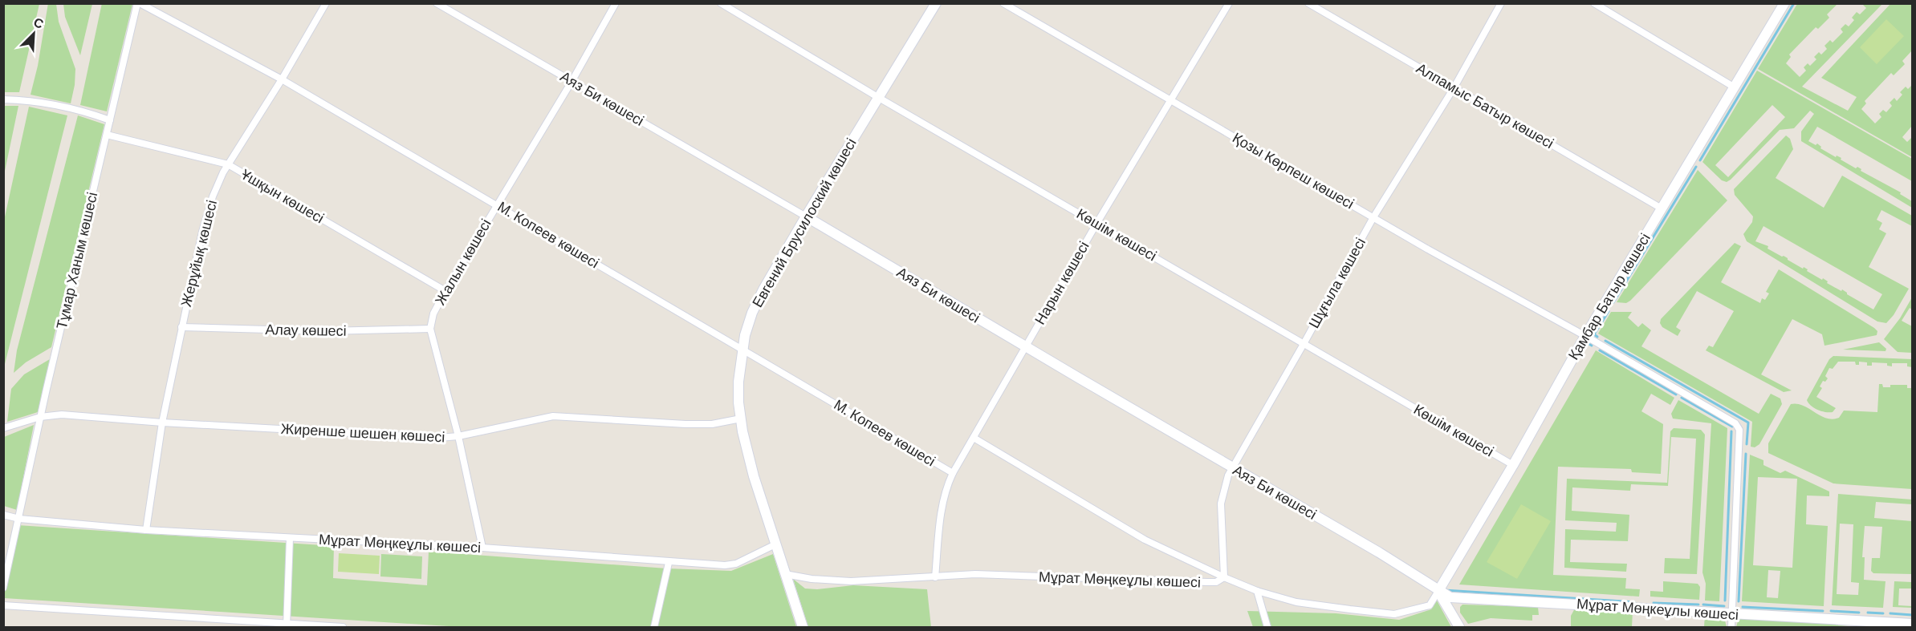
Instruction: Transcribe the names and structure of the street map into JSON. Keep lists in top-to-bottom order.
{
  "streets": {
    "main road": [
      "Аяз Би көшесі",
      "Евгений Брусилоский көшесі",
      "Қамбар Батыр көшесі",
      "Мұрат Мөңкеұлы көшесі"
    ],
    "street": [
      "Алпамыс Батыр көшесі",
      "Қозы Көрпеш көшесі",
      "Ұшқын көшесі",
      "М. Копеев көшесі",
      "Көшім көшесі",
      "Жерұйық көшесі",
      "Тұмар Ханым көшесі",
      "Жалын көшесі",
      "Нарын көшесі",
      "Шұғыла көшесі",
      "Алау көшесі",
      "Жиренше шешен көшесі"
    ]
  },
  "crossings": [
    ["Аяз Би көшесі", "Евгений Брусилоский көшесі"],
    ["Аяз Би көшесі", "Жалын көшесі"],
    ["Аяз Би көшесі", "Нарын көшесі"],
    ["Аяз Би көшесі", "Шұғыла көшесі"],
    ["Аяз Би көшесі", "Қамбар Батыр көшесі"],
    ["Аяз Би көшесі", "Мұрат Мөңкеұлы көшесі"],
    ["Алпамыс Батыр көшесі", "Шұғыла көшесі"],
    ["Алпамыс Батыр көшесі", "Қамбар Батыр көшесі"],
    ["Қозы Көрпеш көшесі", "Нарын көшесі"],
    ["Қозы Көрпеш көшесі", "Шұғыла көшесі"],
    ["Қозы Көрпеш көшесі", "Қамбар Батыр көшесі"],
    ["Қозы Көрпеш көшесі", "Мұрат Мөңкеұлы көшесі"],
    ["Ұшқын көшесі", "Жерұйық көшесі"],
    ["Ұшқын көшесі", "Тұмар Ханым көшесі"],
    ["Ұшқын көшесі", "Жалын көшесі"],
    ["Евгений Брусилоский көшесі", "М. Копеев көшесі"],
    ["Евгений Брусилоский көшесі", "Көшім көшесі"],
    ["Евгений Брусилоский көшесі", "Жиренше шешен көшесі"],
    ["Евгений Брусилоский көшесі", "Мұрат Мөңкеұлы көшесі"],
    ["М. Копеев көшесі", "Жерұйық көшесі"],
    ["М. Копеев көшесі", "Тұмар Ханым көшесі"],
    ["М. Копеев көшесі", "Жалын көшесі"],
    ["М. Копеев көшесі", "Нарын көшесі"],
    ["Көшім көшесі", "Нарын көшесі"],
    ["Көшім көшесі", "Шұғыла көшесі"],
    ["Көшім көшесі", "Қамбар Батыр көшесі"],
    ["Жерұйық көшесі", "Алау көшесі"],
    ["Жерұйық көшесі", "Жиренше шешен көшесі"],
    ["Жерұйық көшесі", "Мұрат Мөңкеұлы көшесі"],
    ["Тұмар Ханым көшесі", "Жиренше шешен көшесі"],
    ["Тұмар Ханым көшесі", "Мұрат Мөңкеұлы көшесі"],
    ["Жалын көшесі", "Алау көшесі"],
    ["Нарын көшесі", "Мұрат Мөңкеұлы көшесі"],
    ["Шұғыла көшесі", "Мұрат Мөңкеұлы көшесі"],
    ["Қамбар Батыр көшесі", "Мұрат Мөңкеұлы көшесі"]
  ],
  "north": "top right"
}
